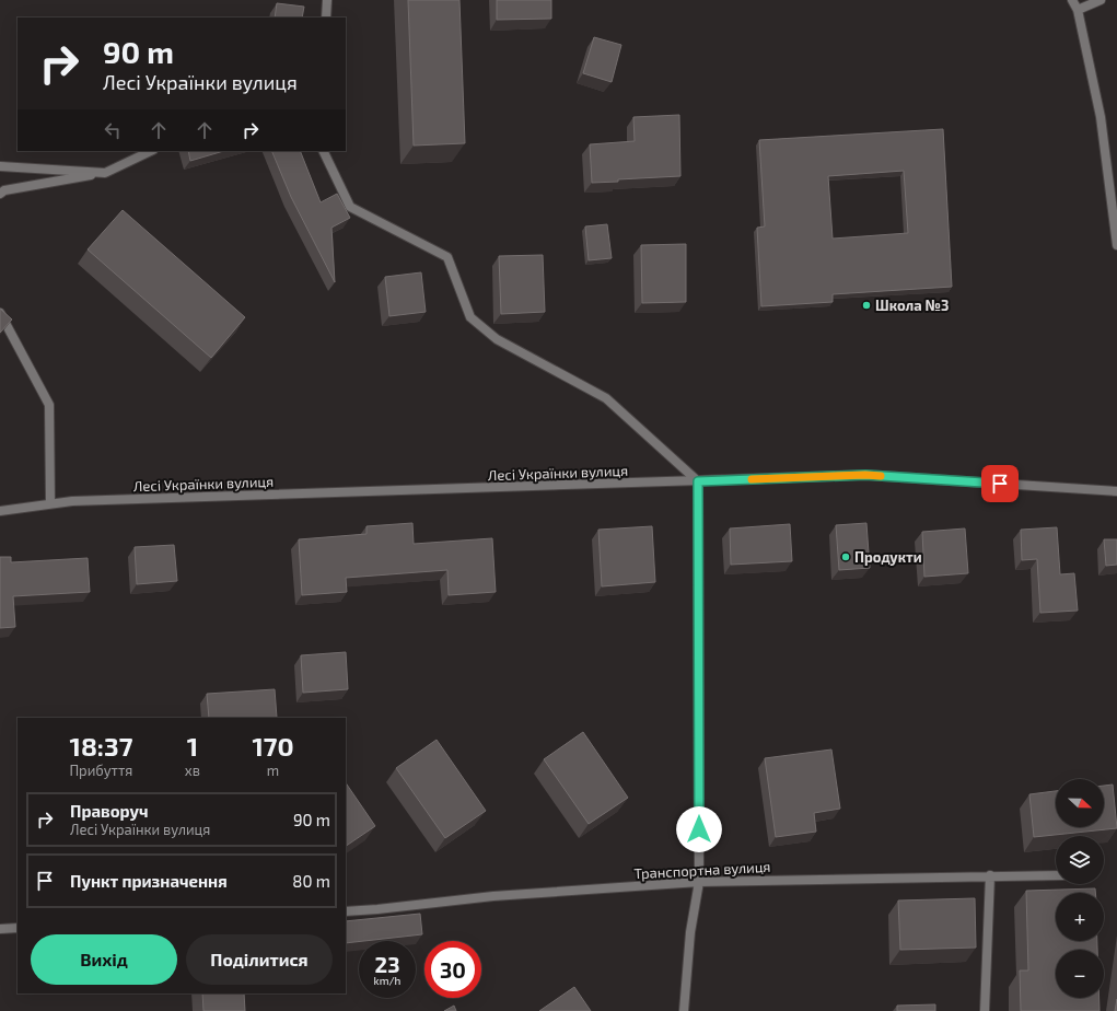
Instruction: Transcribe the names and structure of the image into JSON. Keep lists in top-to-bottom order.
{
  "streets": {
    "street": ["Лесі Українки вулиця", "Транспортна вулиця"]
  },
  "places": ["Школа №3", "Продукти"],
  "north": "right",
  "page": {
    "turn": ["90 m", "Лесі Українки вулиця"],
    "eta": [
      "18:37",
      "Прибуття",
      "1",
      "хв",
      "170",
      "m"
    ],
    "map_buttons": ["+", "−"],
    "list": [
      {
        "name": "Праворуч",
        "note": "Лесі Українки вулиця",
        "value": "90 m"
      },
      {
        "name": "Пункт призначення",
        "value": "80 m"
      }
    ],
    "buttons": ["Вихід", "Поділитися"],
    "speed": "23 km/h",
    "limit": "30"
  }
}
